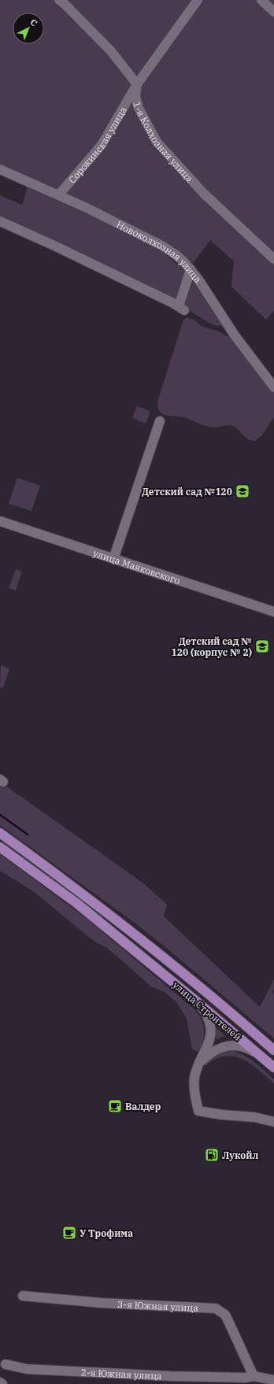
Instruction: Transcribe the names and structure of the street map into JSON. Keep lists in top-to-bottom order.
{
  "streets": {
    "main road": ["улица Строителей"],
    "street": [
      "1-я Колхозная улица",
      "Сорокинская улица",
      "Новоколхозная улица",
      "улица Маяковского",
      "3-я Южная улица",
      "2-я Южная улица"
    ]
  },
  "crossings": [
    ["1-я Колхозная улица", "Сорокинская улица"],
    ["Сорокинская улица", "Новоколхозная улица"],
    ["3-я Южная улица", "2-я Южная улица"]
  ],
  "places": {
    "school or university": ["Детский сад №120", "Детский сад № 120 (корпус № 2)"],
    "cafe": ["Валдер", "У Трофима"],
    "fuel station": ["Лукойл"]
  },
  "north": "top right"
}
